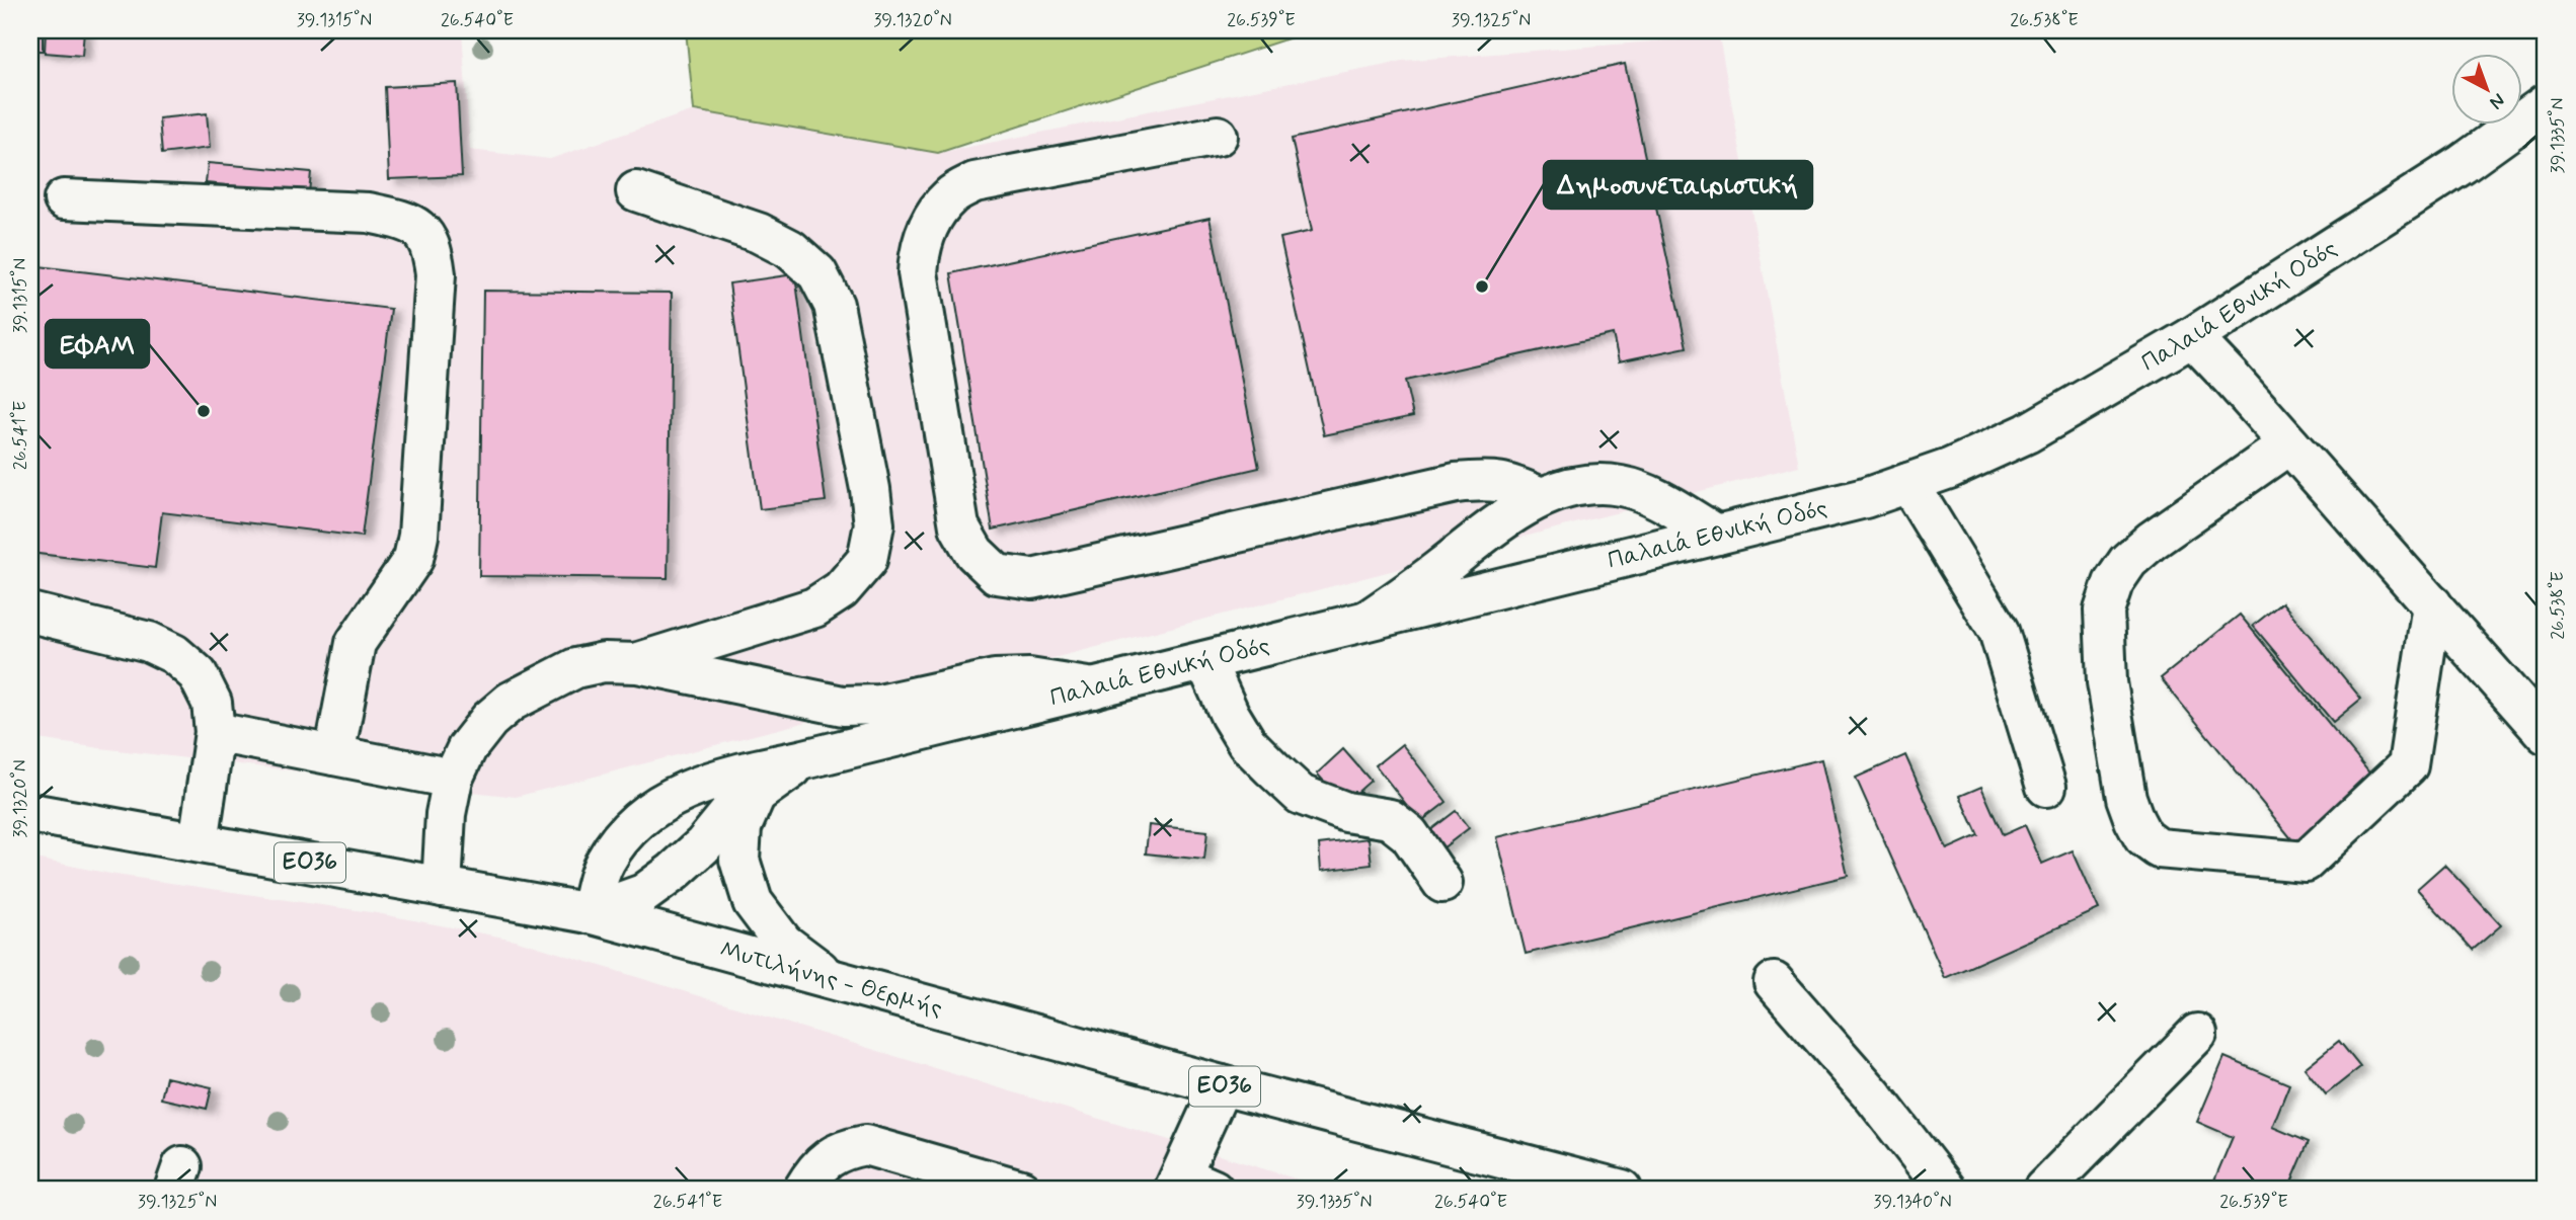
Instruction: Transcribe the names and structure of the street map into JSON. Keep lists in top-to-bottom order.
{
  "streets": {
    "main road": ["Παλαιά Εθνική Οδός", "ΕΟ36", "Μυτιλήνης - Θερμής"]
  },
  "crossings": [
    ["Παλαιά Εθνική Οδός", "Μυτιλήνης - Θερμής"]
  ],
  "places": ["Δημοσυνεταιριστική", "ΕΦΑΜ"],
  "north": "bottom right",
  "coordinates": [
    "39.1315°N",
    "26.540°E",
    "39.1320°N",
    "26.539°E",
    "39.1325°N",
    "26.538°E",
    "39.1335°N",
    "26.541°E",
    "39.1340°N"
  ]
}
